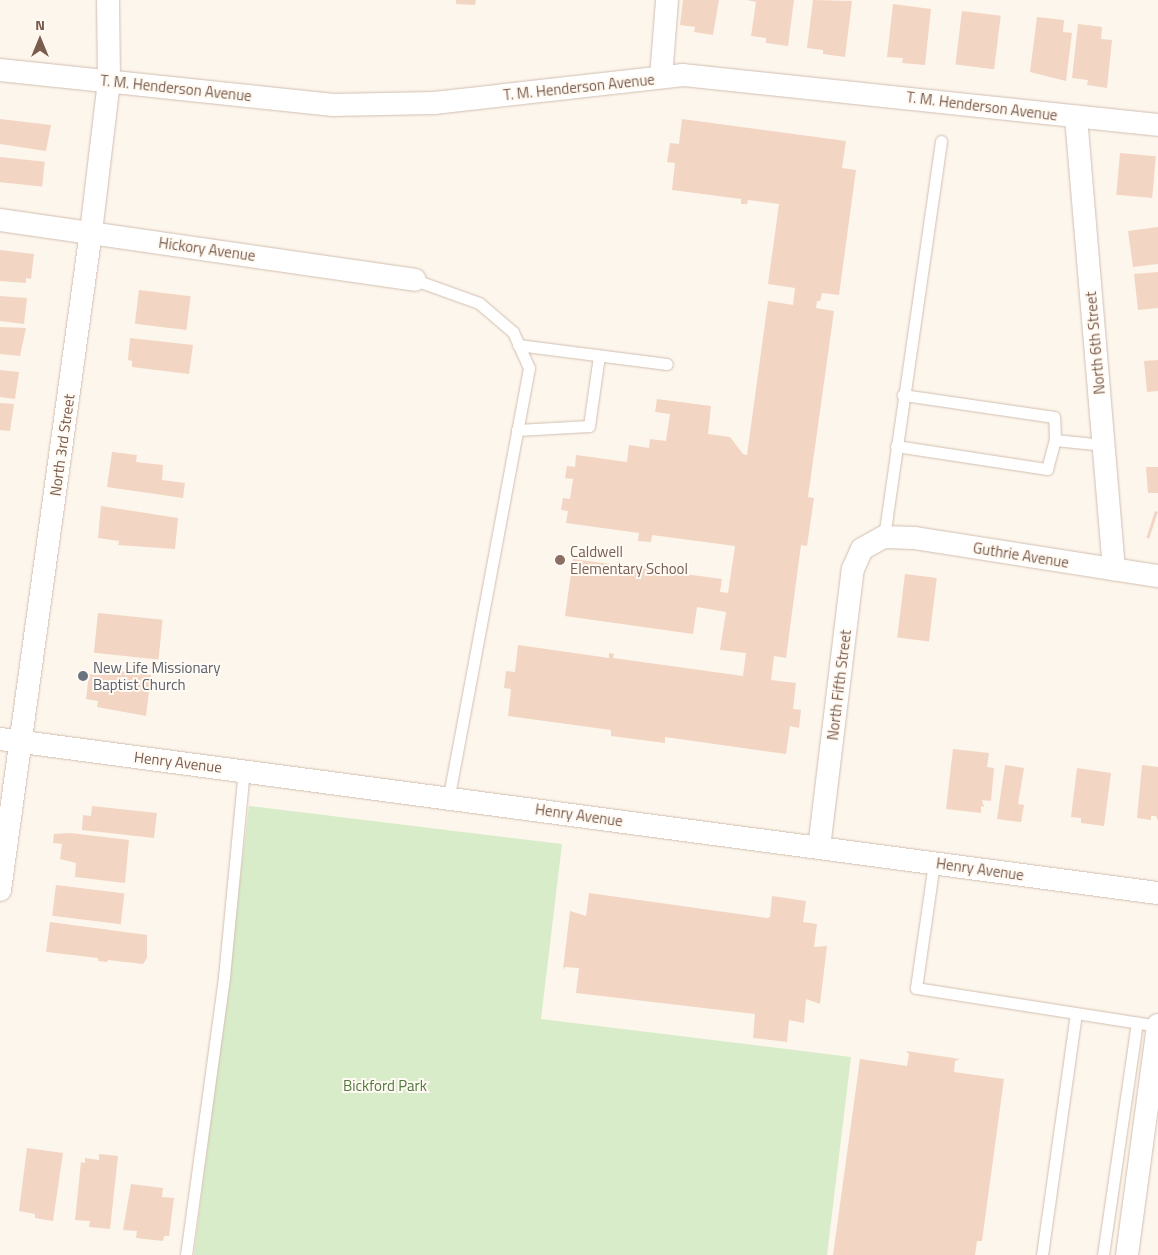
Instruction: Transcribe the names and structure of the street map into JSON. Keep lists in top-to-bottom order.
{
  "streets": {
    "street": [
      "T. M. Henderson Avenue",
      "Hickory Avenue",
      "North 6th Street",
      "North 3rd Street",
      "Guthrie Avenue",
      "North Fifth Street",
      "Henry Avenue"
    ]
  },
  "crossings": [
    ["T. M. Henderson Avenue", "North 6th Street"],
    ["T. M. Henderson Avenue", "North 3rd Street"],
    ["Hickory Avenue", "North 3rd Street"],
    ["North 6th Street", "Guthrie Avenue"],
    ["North 3rd Street", "Henry Avenue"],
    ["Guthrie Avenue", "North Fifth Street"],
    ["North Fifth Street", "Henry Avenue"]
  ],
  "parks": ["Bickford Park"],
  "places": ["Caldwell Elementary School", "New Life Missionary Baptist Church"],
  "north": "top"
}
